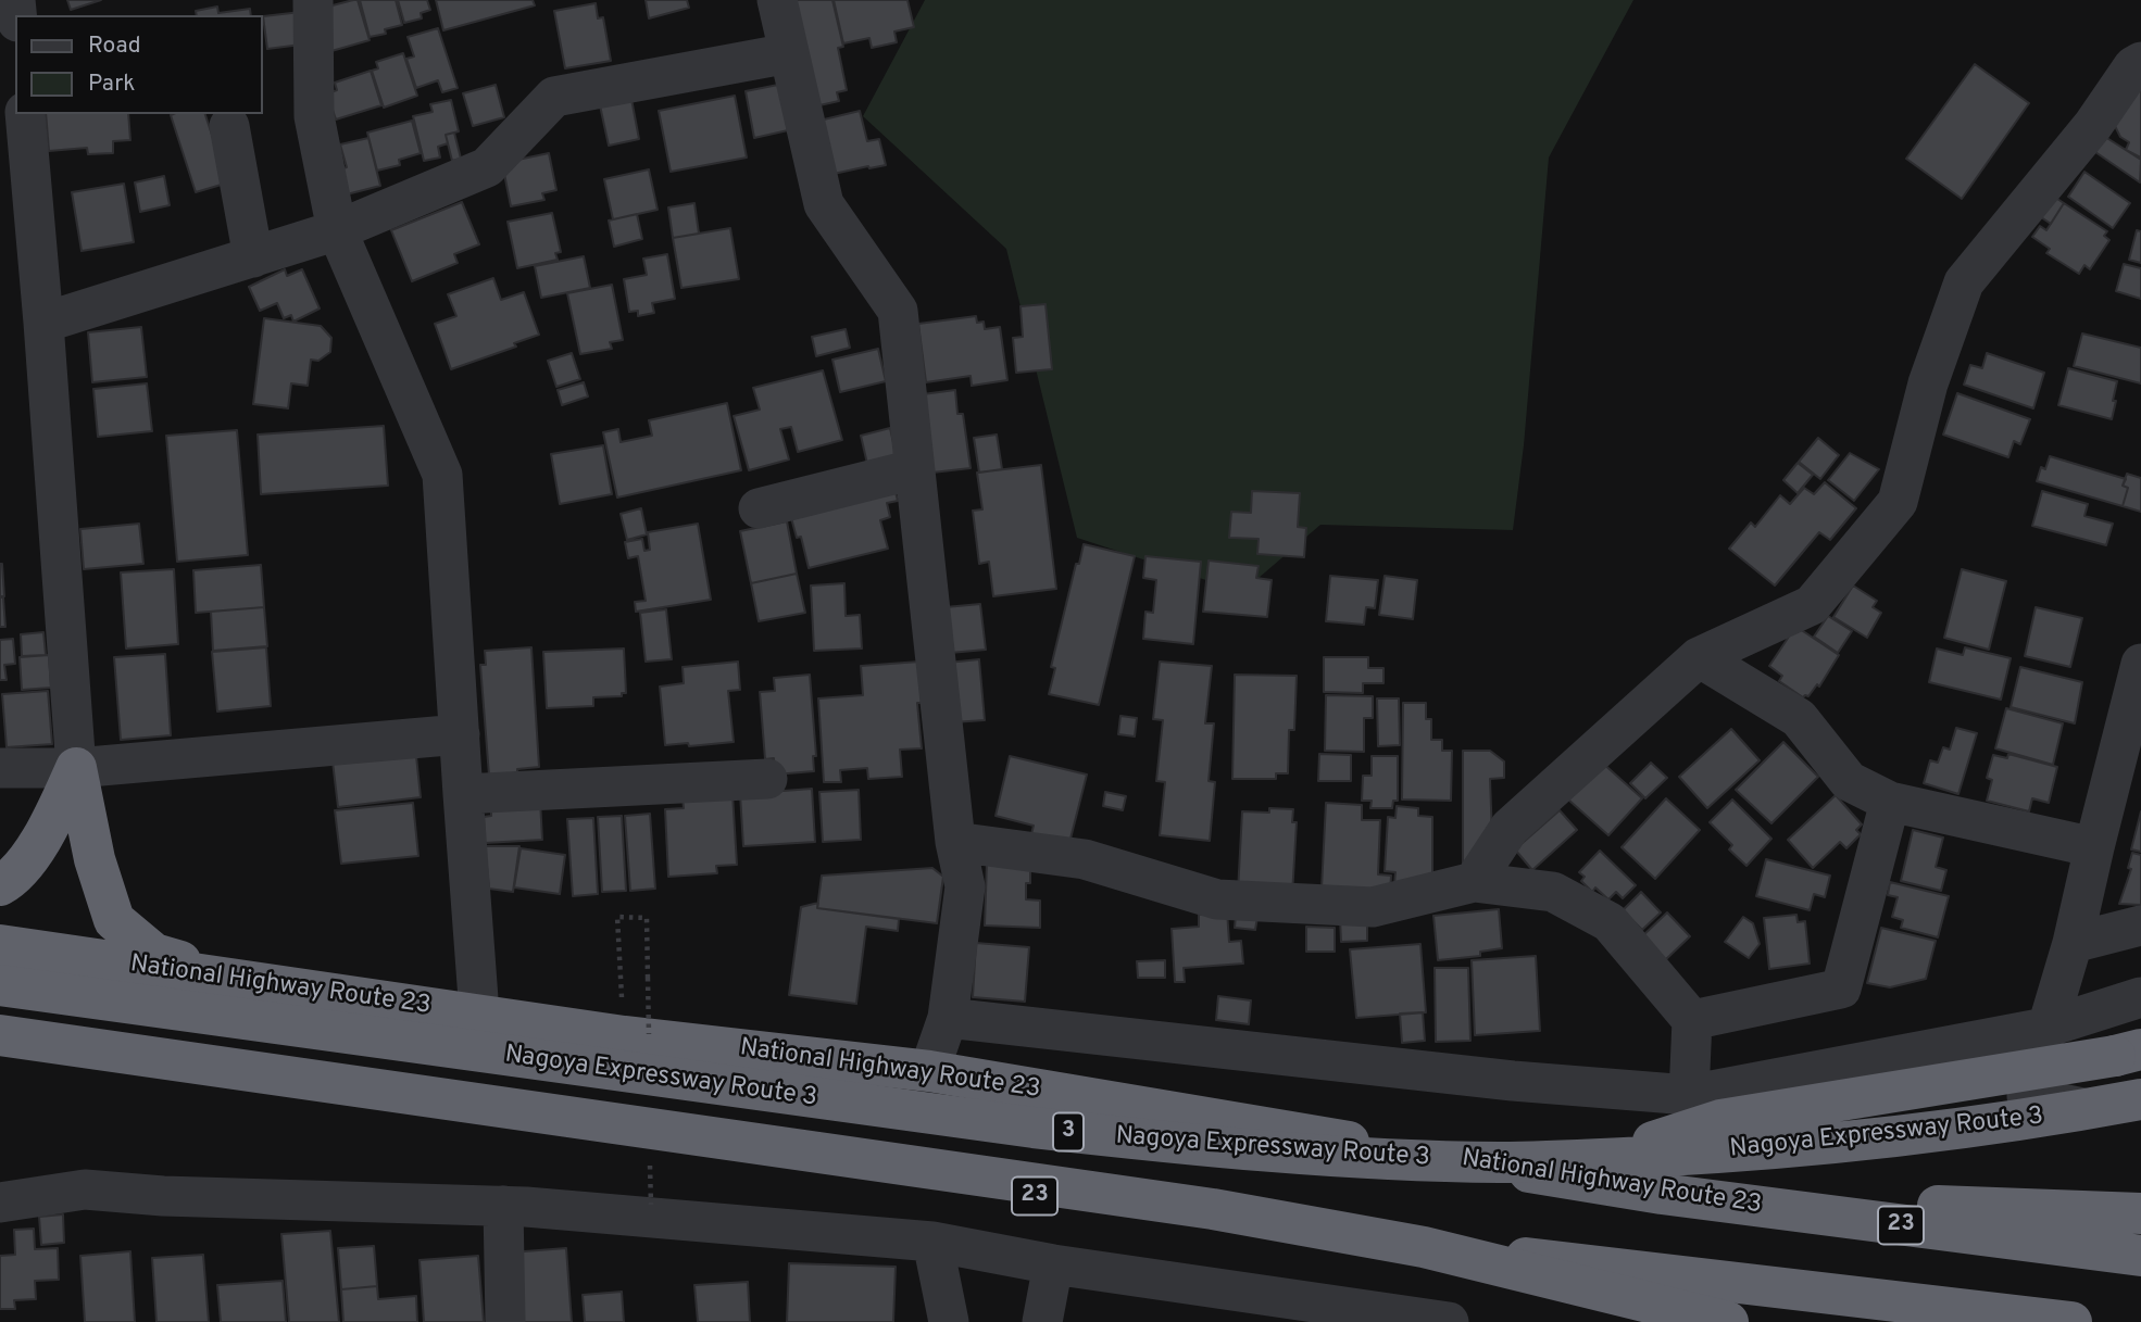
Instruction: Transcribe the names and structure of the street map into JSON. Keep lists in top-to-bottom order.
{
  "streets": {
    "highway": [
      "National Highway Route 23",
      "Nagoya Expressway Route 3",
      "3",
      "23"
    ]
  },
  "legend": ["Road", "Park"]
}
